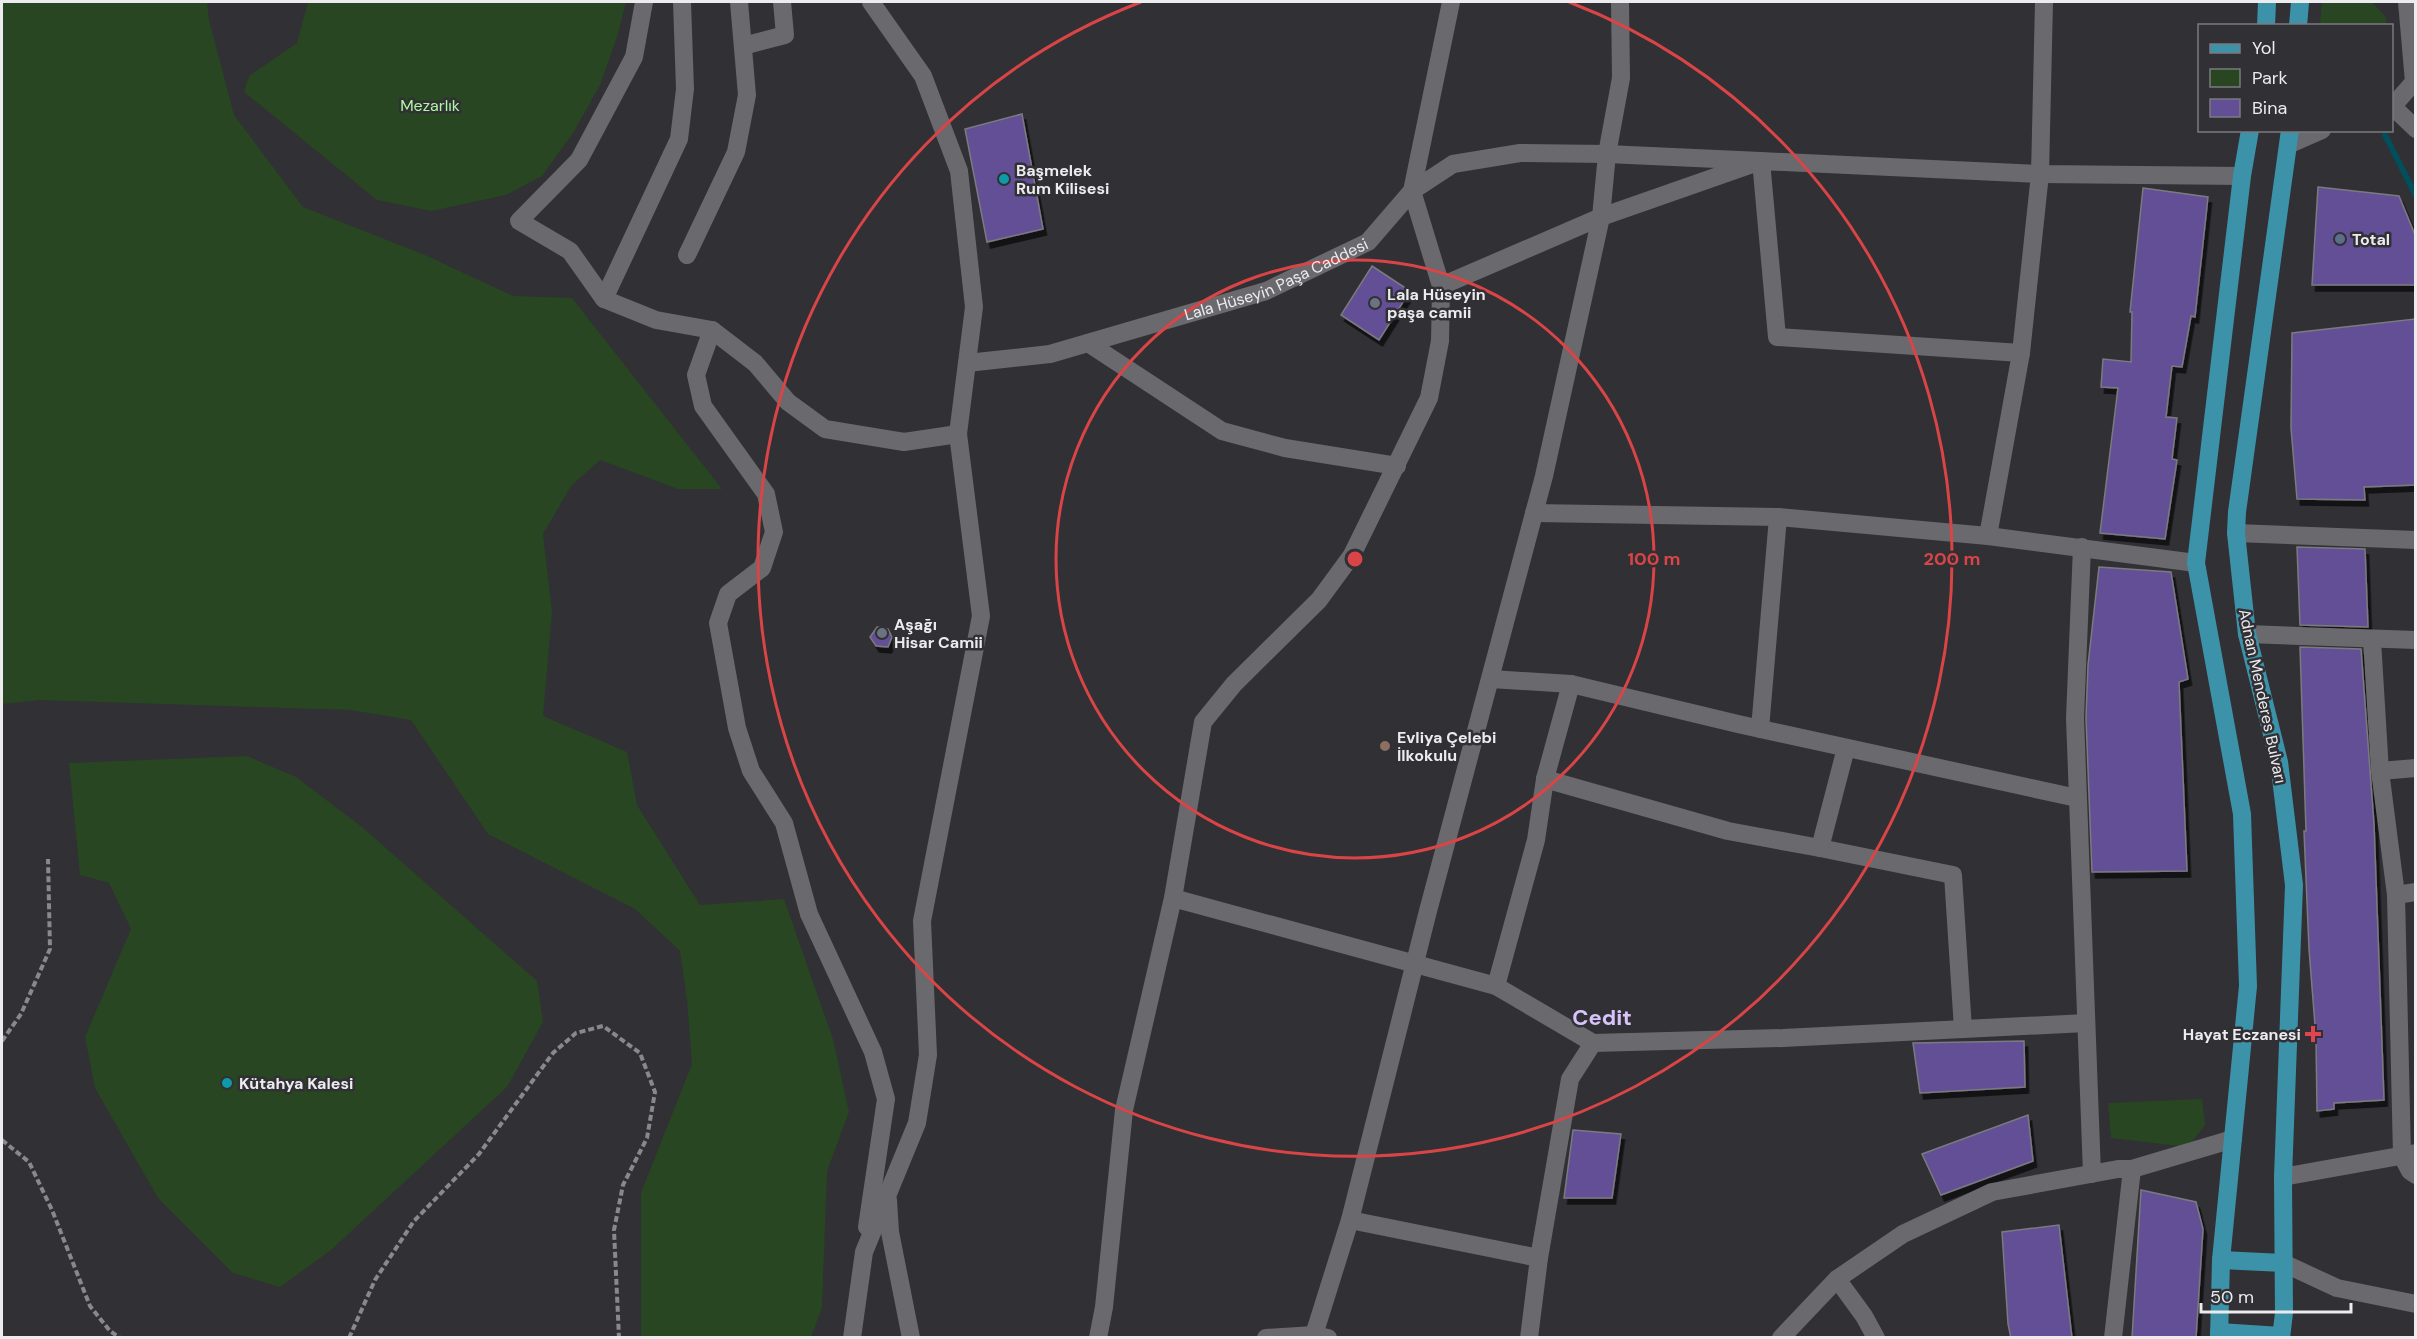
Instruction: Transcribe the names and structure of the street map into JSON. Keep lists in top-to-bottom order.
{
  "streets": {
    "main road": ["Adnan Menderes Bulvarı"],
    "street": ["Lala Hüseyin Paşa Caddesi"]
  },
  "districts": ["Cedit"],
  "parks": ["Mezarlık"],
  "places": {
    "other": [
      "Başmelek Rum Kilisesi",
      "Total",
      "Lala Hüseyin paşa camii",
      "Aşağı Hisar Camii",
      "Evliya Çelebi İlkokulu",
      "Kütahya Kalesi"
    ],
    "health": ["Hayat Eczanesi"]
  },
  "legend": ["Yol", "Park", "Bina"],
  "scale_bar": "50 m",
  "rings": ["100 m", "200 m"]
}
